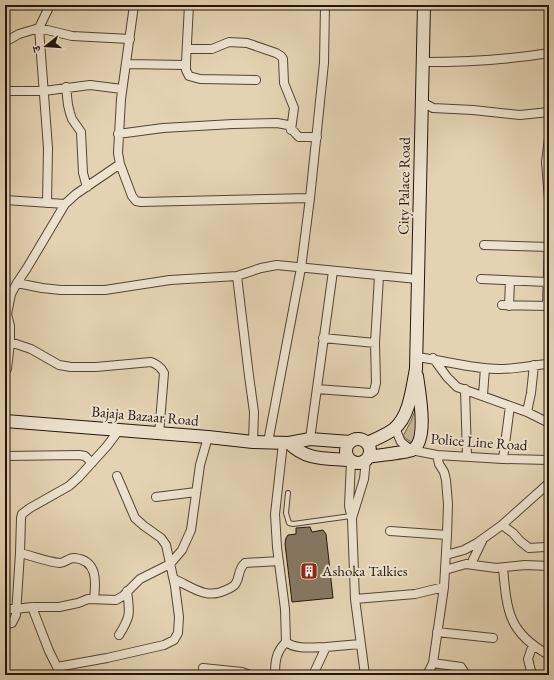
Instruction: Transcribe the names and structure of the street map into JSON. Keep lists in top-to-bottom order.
{
  "streets": {
    "street": ["City Palace Road", "Bajaja Bazaar Road", "Police Line Road"]
  },
  "crossings": [
    ["City Palace Road", "Police Line Road"]
  ],
  "places": {
    "building": ["Ashoka Talkies"]
  },
  "north": "left"
}
